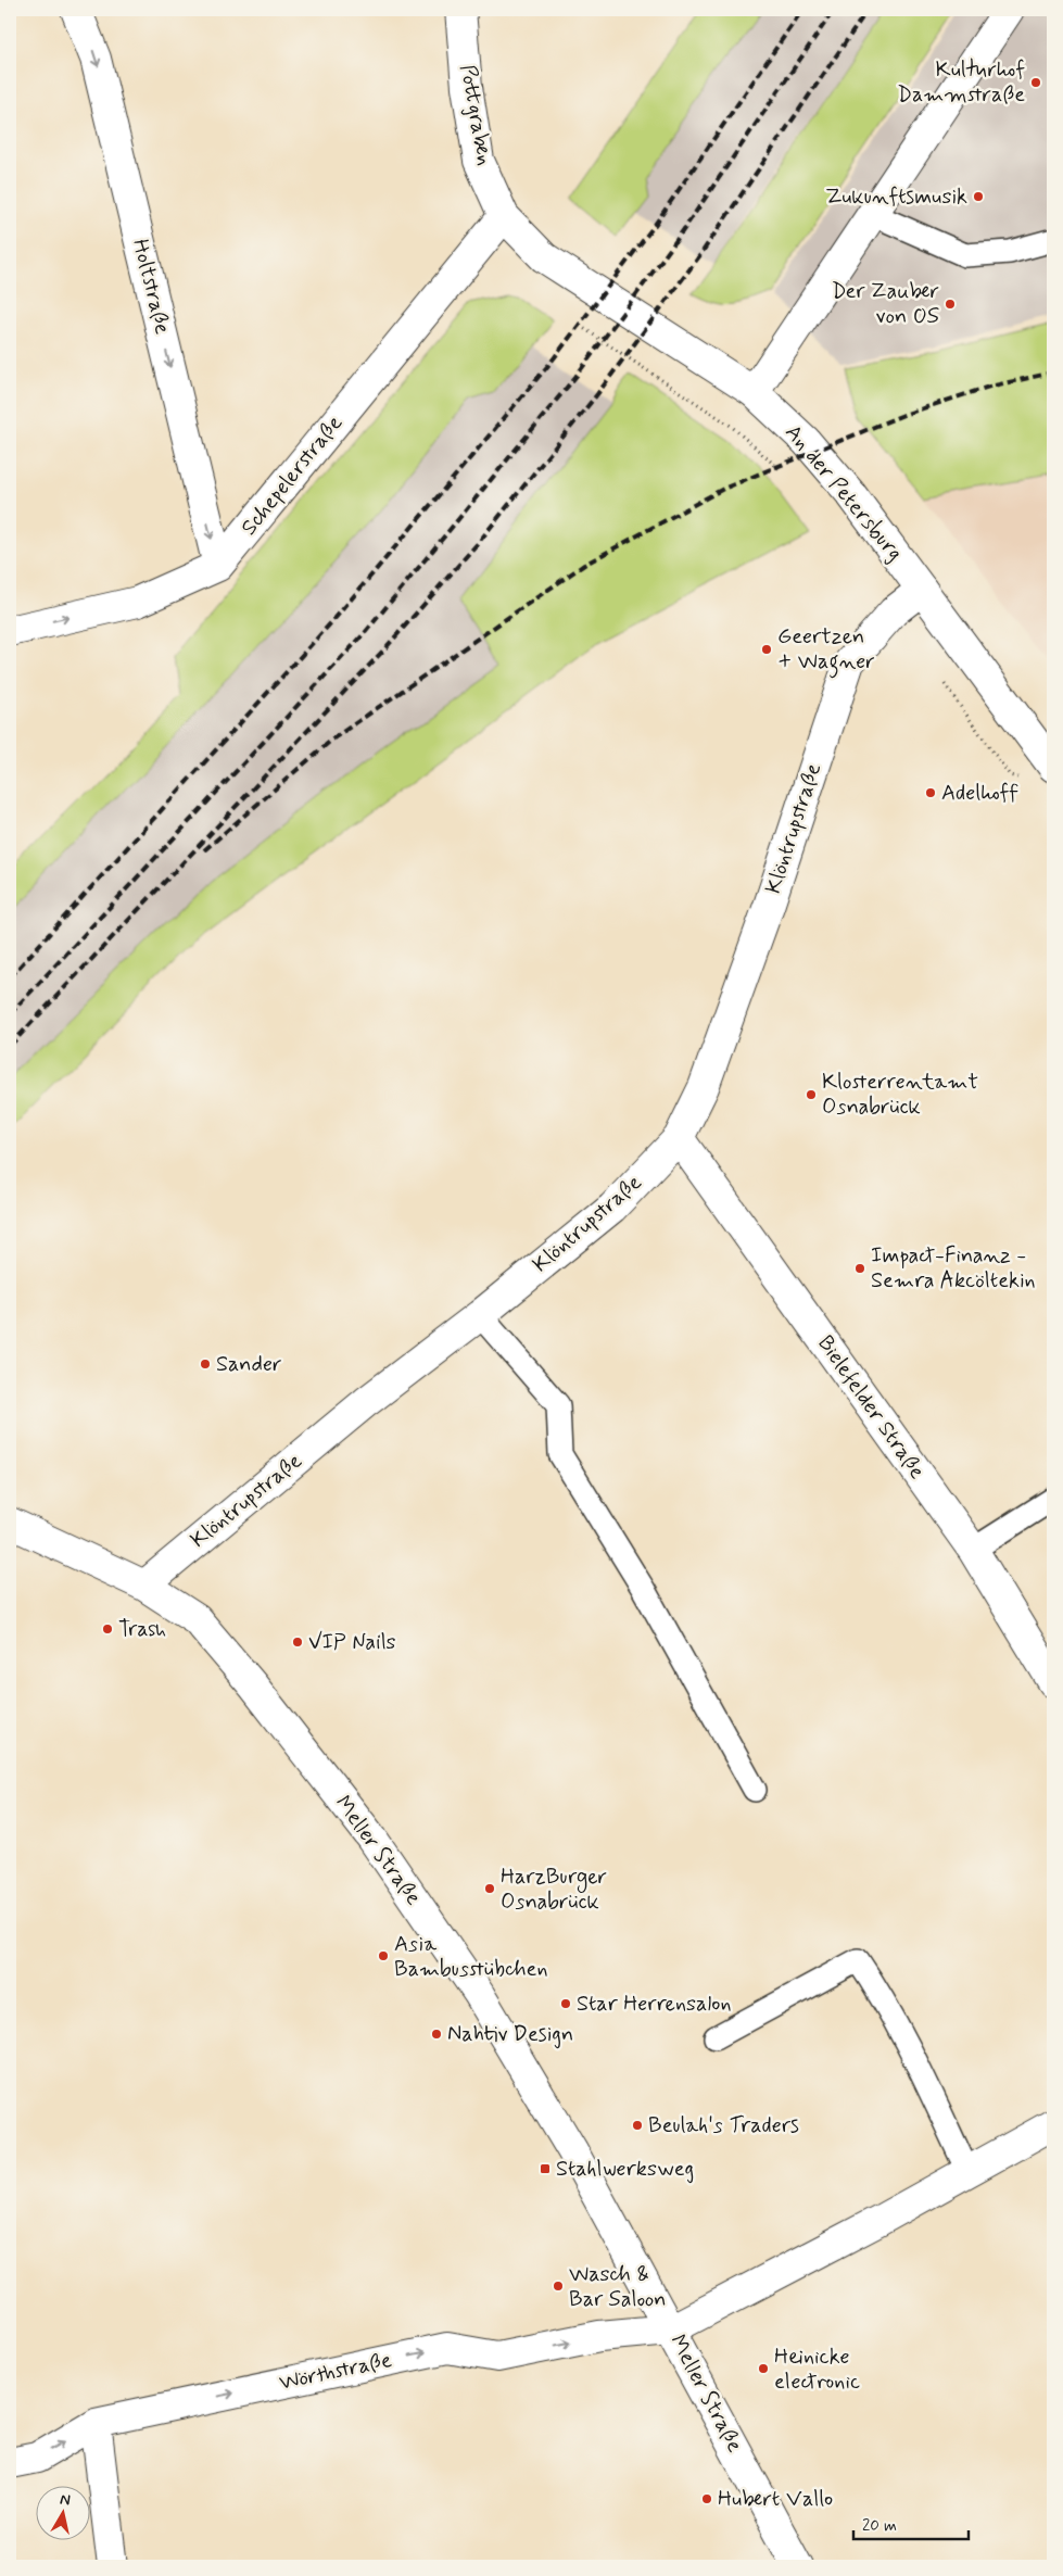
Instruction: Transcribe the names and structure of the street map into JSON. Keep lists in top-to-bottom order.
{
  "streets": {
    "street": [
      "Pottgraben",
      "Holtstraße",
      "Schepelerstraße",
      "An der Petersburg",
      "Klöntrupstraße",
      "Bielefelder Straße",
      "Meller Straße",
      "Wörthstraße"
    ]
  },
  "crossings": [
    ["Pottgraben", "Schepelerstraße"],
    ["Pottgraben", "An der Petersburg"],
    ["Holtstraße", "Schepelerstraße"],
    ["Schepelerstraße", "An der Petersburg"],
    ["An der Petersburg", "Klöntrupstraße"],
    ["Klöntrupstraße", "Bielefelder Straße"],
    ["Klöntrupstraße", "Meller Straße"],
    ["Meller Straße", "Wörthstraße"]
  ],
  "one_way": ["Holtstraße", "Wörthstraße"],
  "places": {
    "other": [
      "Kulturhof Dammstraße",
      "Zukunftsmusik",
      "Der Zauber von OS",
      "Geertzen + Wagner",
      "Adelhoff",
      "Klosterrentamt Osnabrück",
      "Impact-Finanz - Semra Akcöltekin",
      "Sander",
      "Trash",
      "VIP Nails",
      "HarzBurger Osnabrück",
      "Asia Bambusstübchen",
      "Star Herrensalon",
      "Nahtiv Design",
      "Beulah's Traders",
      "Wasch & Bar Saloon",
      "Heinicke electronic",
      "Hubert Vallo"
    ],
    "transit": ["Stahlwerksweg"]
  },
  "scale_bar": "20 m",
  "north": "top"
}
